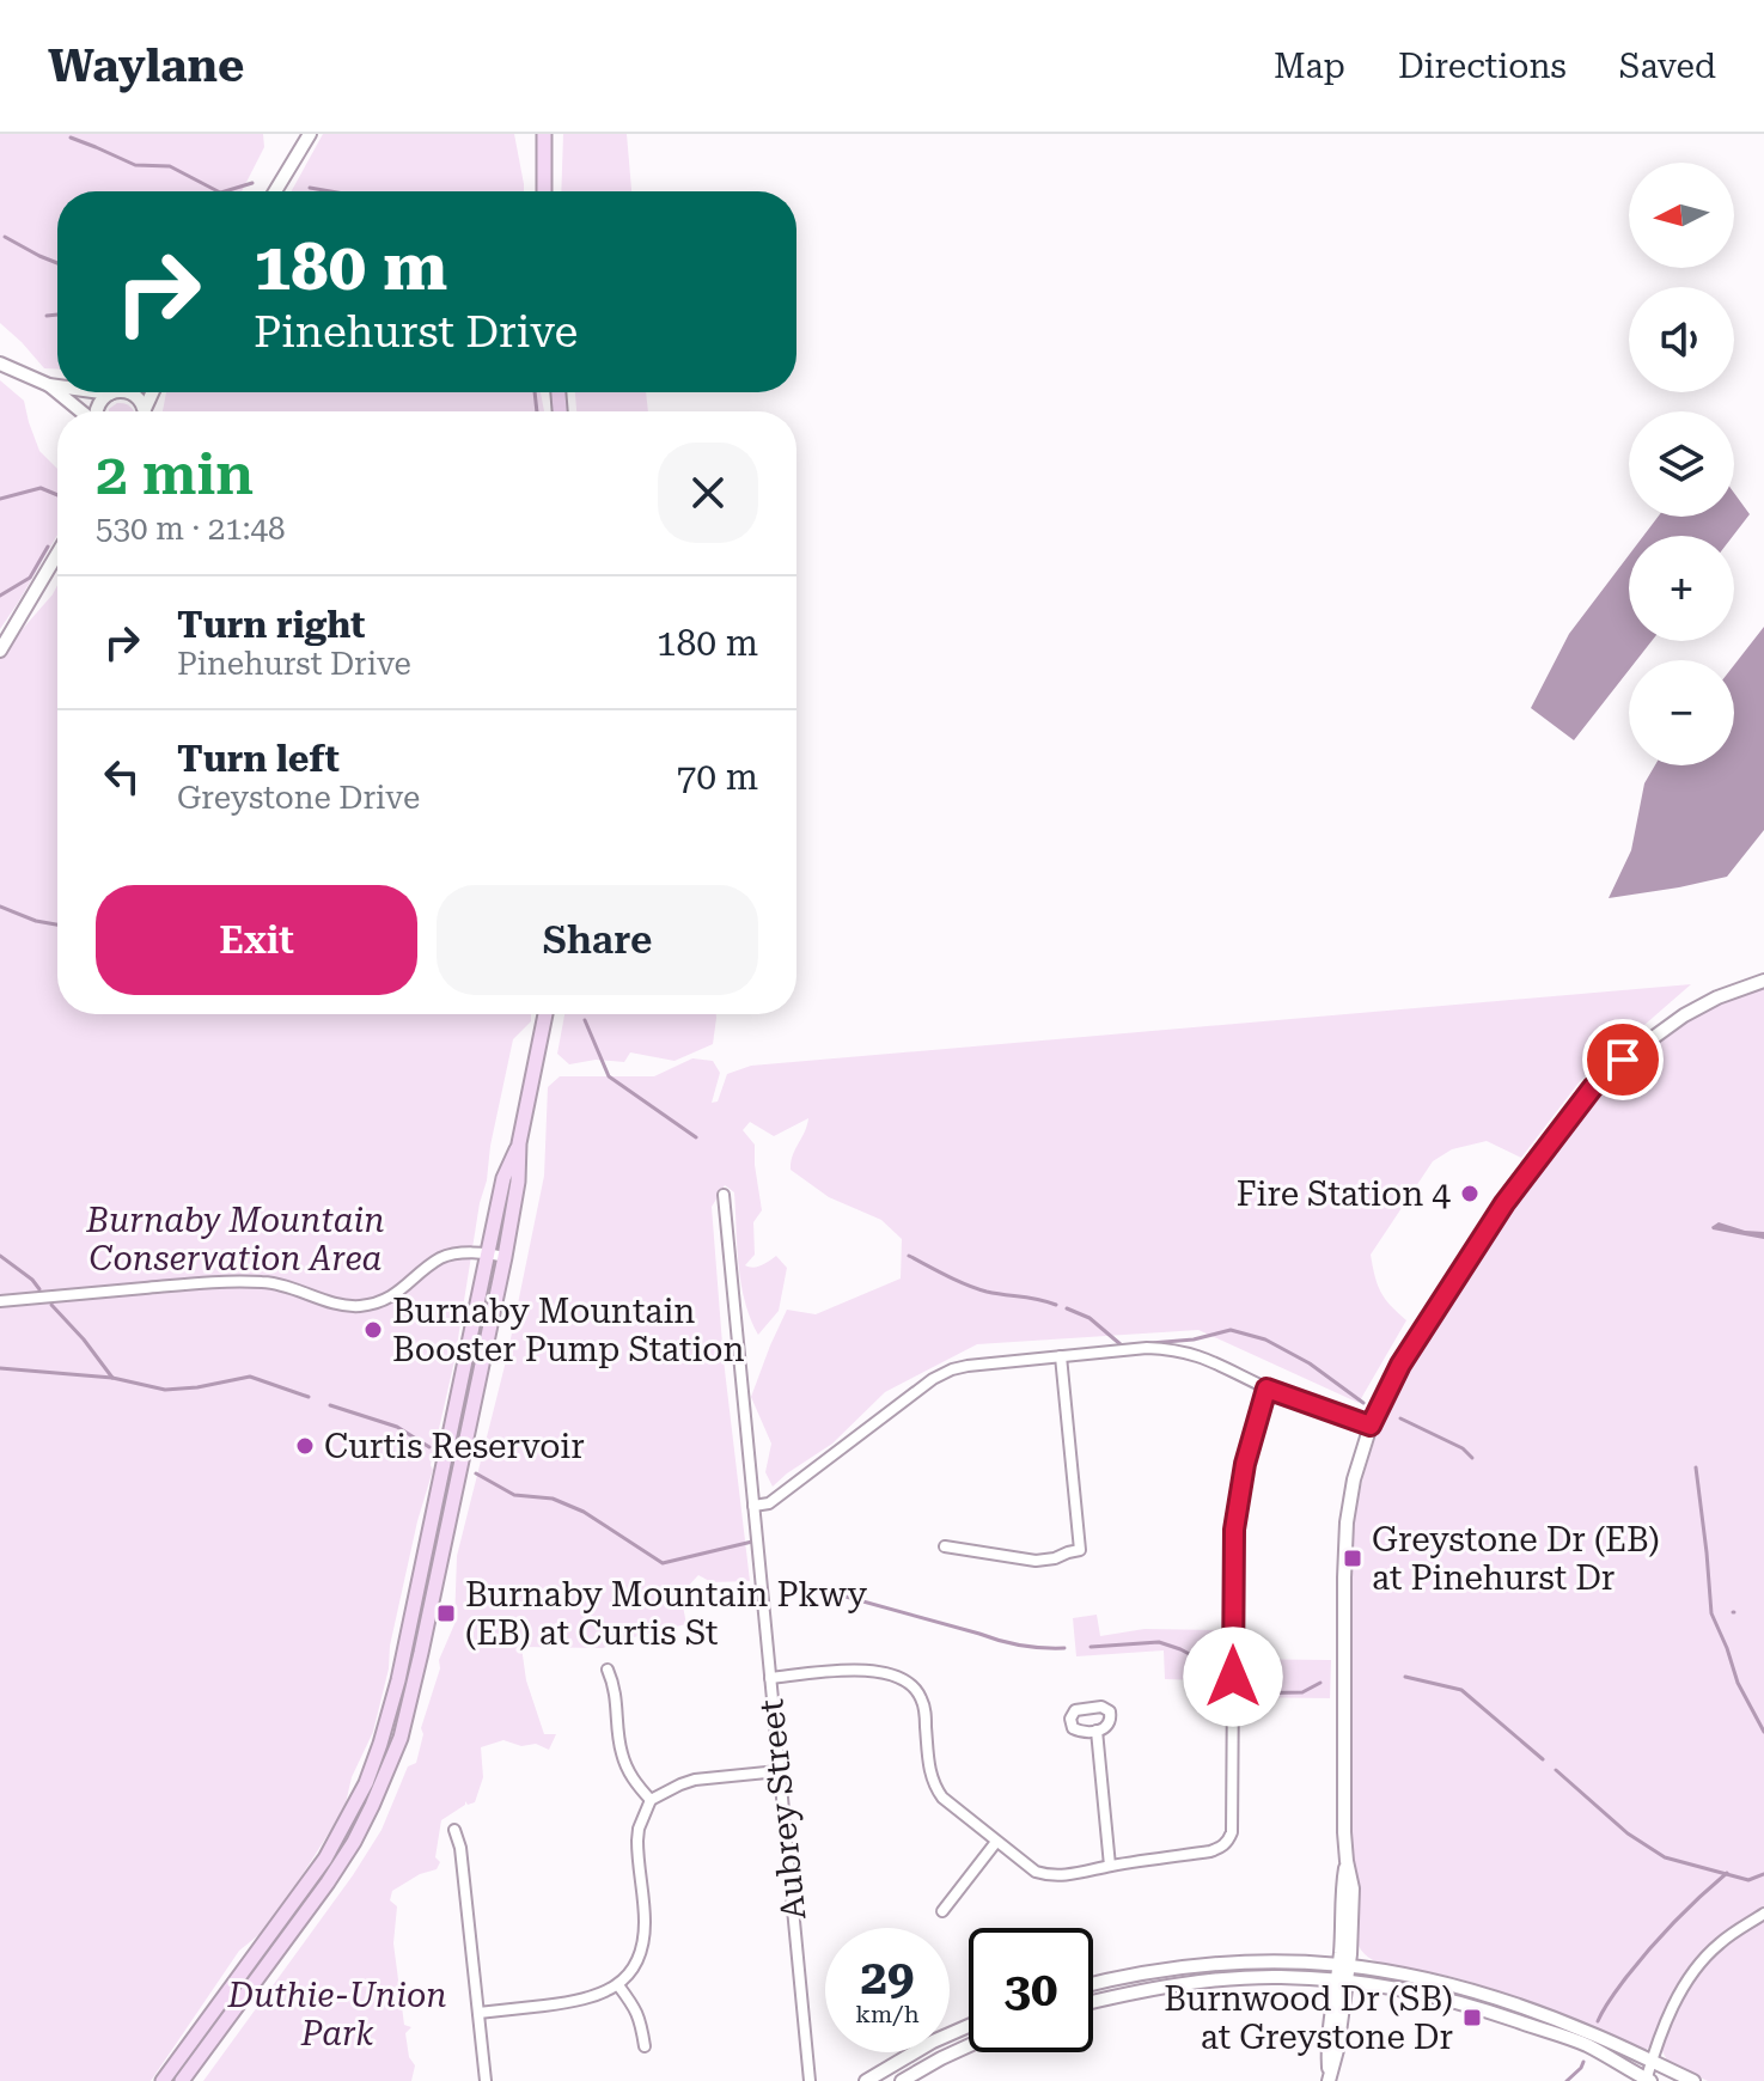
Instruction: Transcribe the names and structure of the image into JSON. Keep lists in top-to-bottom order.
{
  "streets": {
    "street": ["Aubrey Street"]
  },
  "parks": ["Burnaby Mountain Conservation Area", "Duthie-Union Park"],
  "places": {
    "other": ["Fire Station 4", "Burnaby Mountain Booster Pump Station", "Curtis Reservoir"],
    "transit": ["Greystone Dr (EB) at Pinehurst Dr", "Burnaby Mountain Pkwy (EB) at Curtis St", "Burnwood Dr (SB) at Greystone Dr"]
  },
  "north": "left",
  "page": {
    "header": "Waylane",
    "nav": ["Map", "Directions", "Saved"],
    "map_buttons": ["+", "−"],
    "turn": ["180 m", "Pinehurst Drive"],
    "heading": ["2 min", "530 m · 21:48"],
    "list": [
      {
        "name": "Turn right",
        "note": "Pinehurst Drive",
        "value": "180 m"
      },
      {
        "name": "Turn left",
        "note": "Greystone Drive",
        "value": "70 m"
      }
    ],
    "buttons": ["Exit", "Share"],
    "speed": "29 km/h",
    "limit": "30"
  }
}
